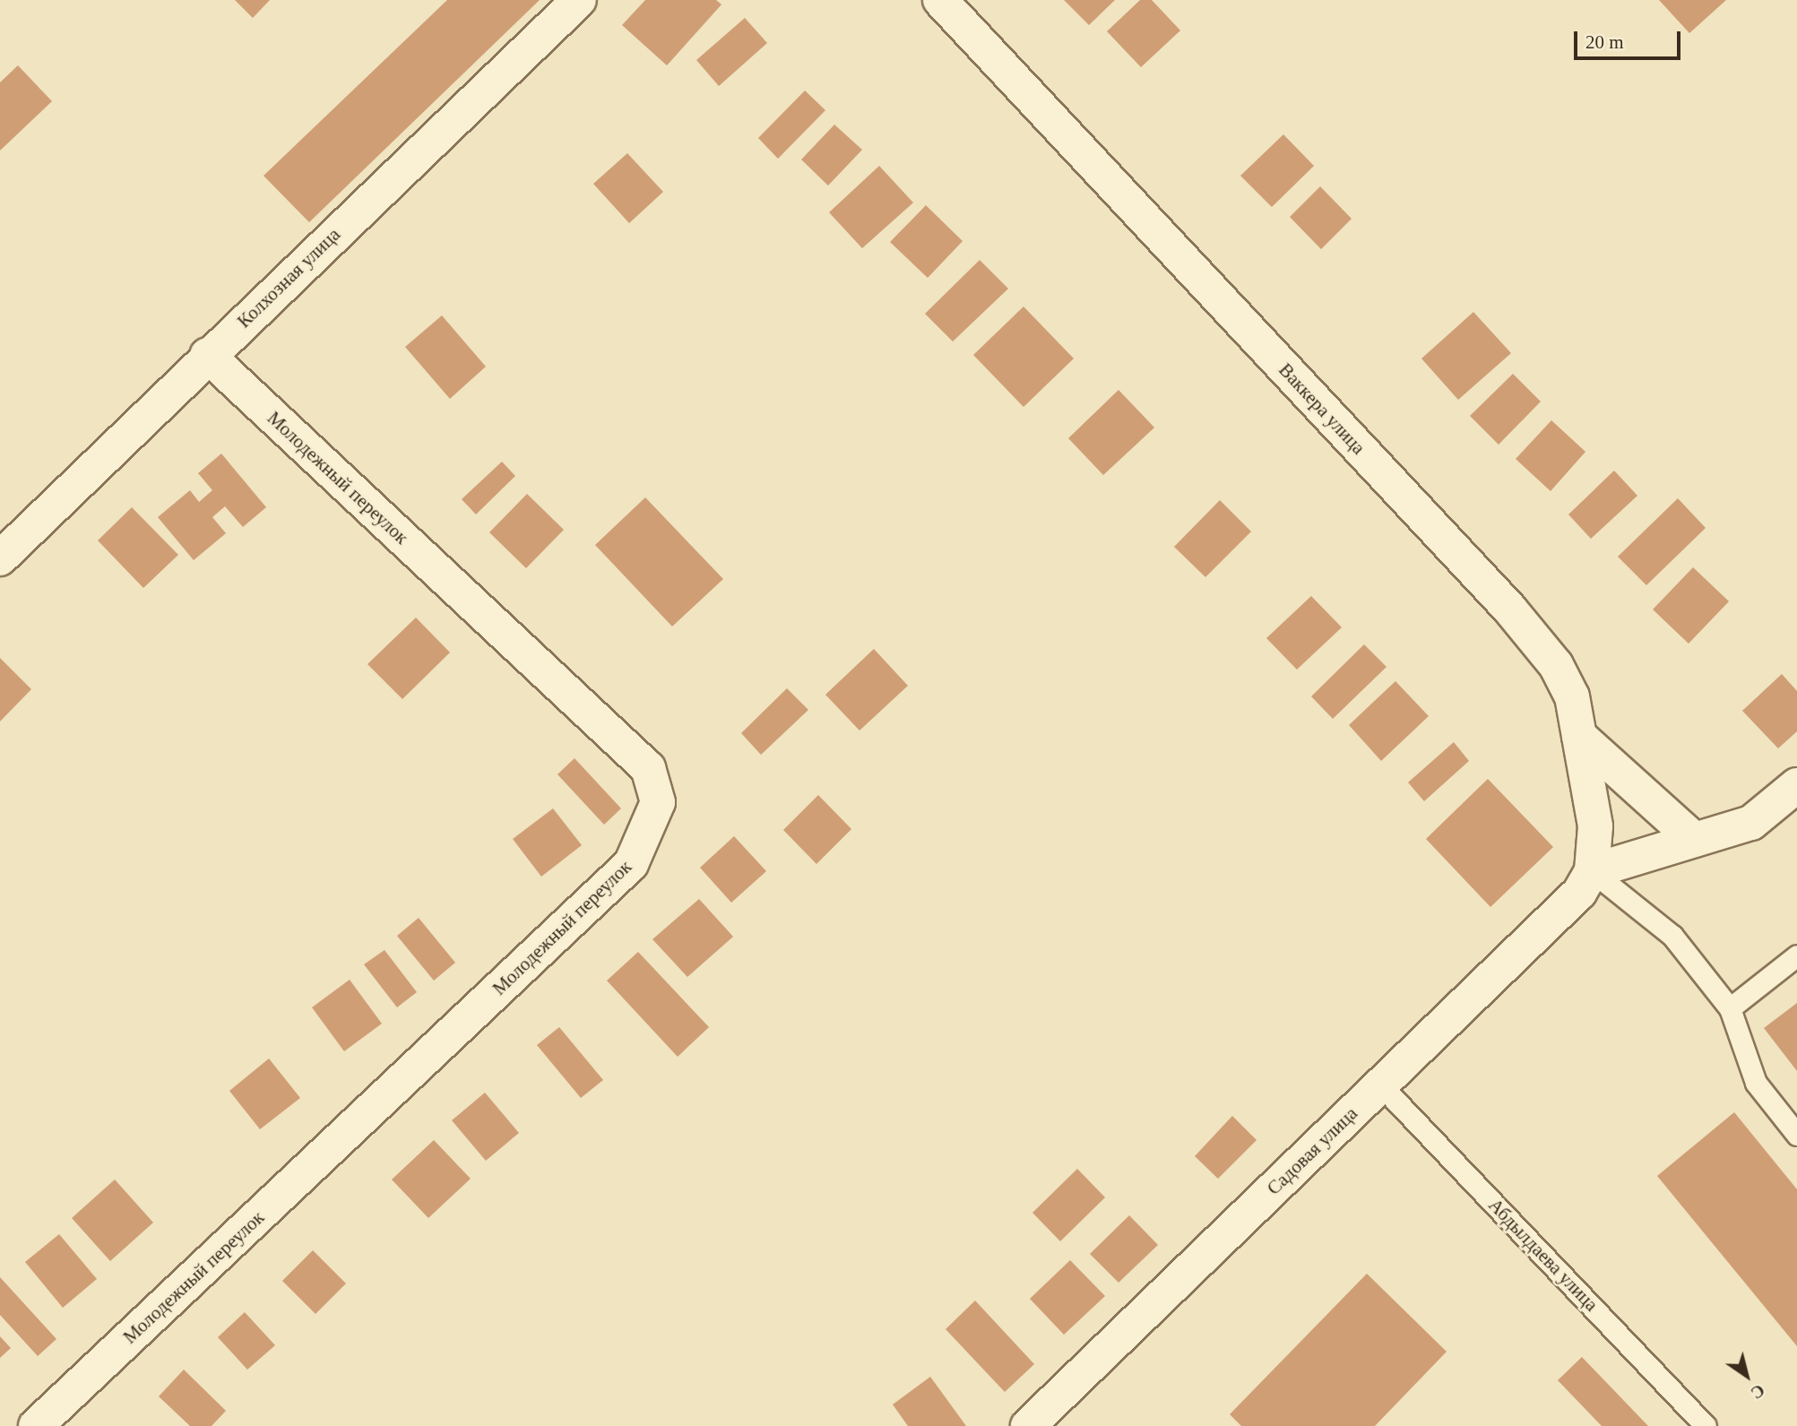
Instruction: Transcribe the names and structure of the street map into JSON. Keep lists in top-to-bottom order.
{
  "streets": {
    "street": [
      "Колхозная улица",
      "Ваккера улица",
      "Молодежный переулок",
      "Садовая улица"
    ],
    "lane": ["Абдылдаева улица"]
  },
  "crossings": [
    ["Колхозная улица", "Молодежный переулок"],
    ["Ваккера улица", "Садовая улица"],
    ["Садовая улица", "Абдылдаева улица"]
  ],
  "scale_bar": "20 m",
  "north": "bottom right"
}
